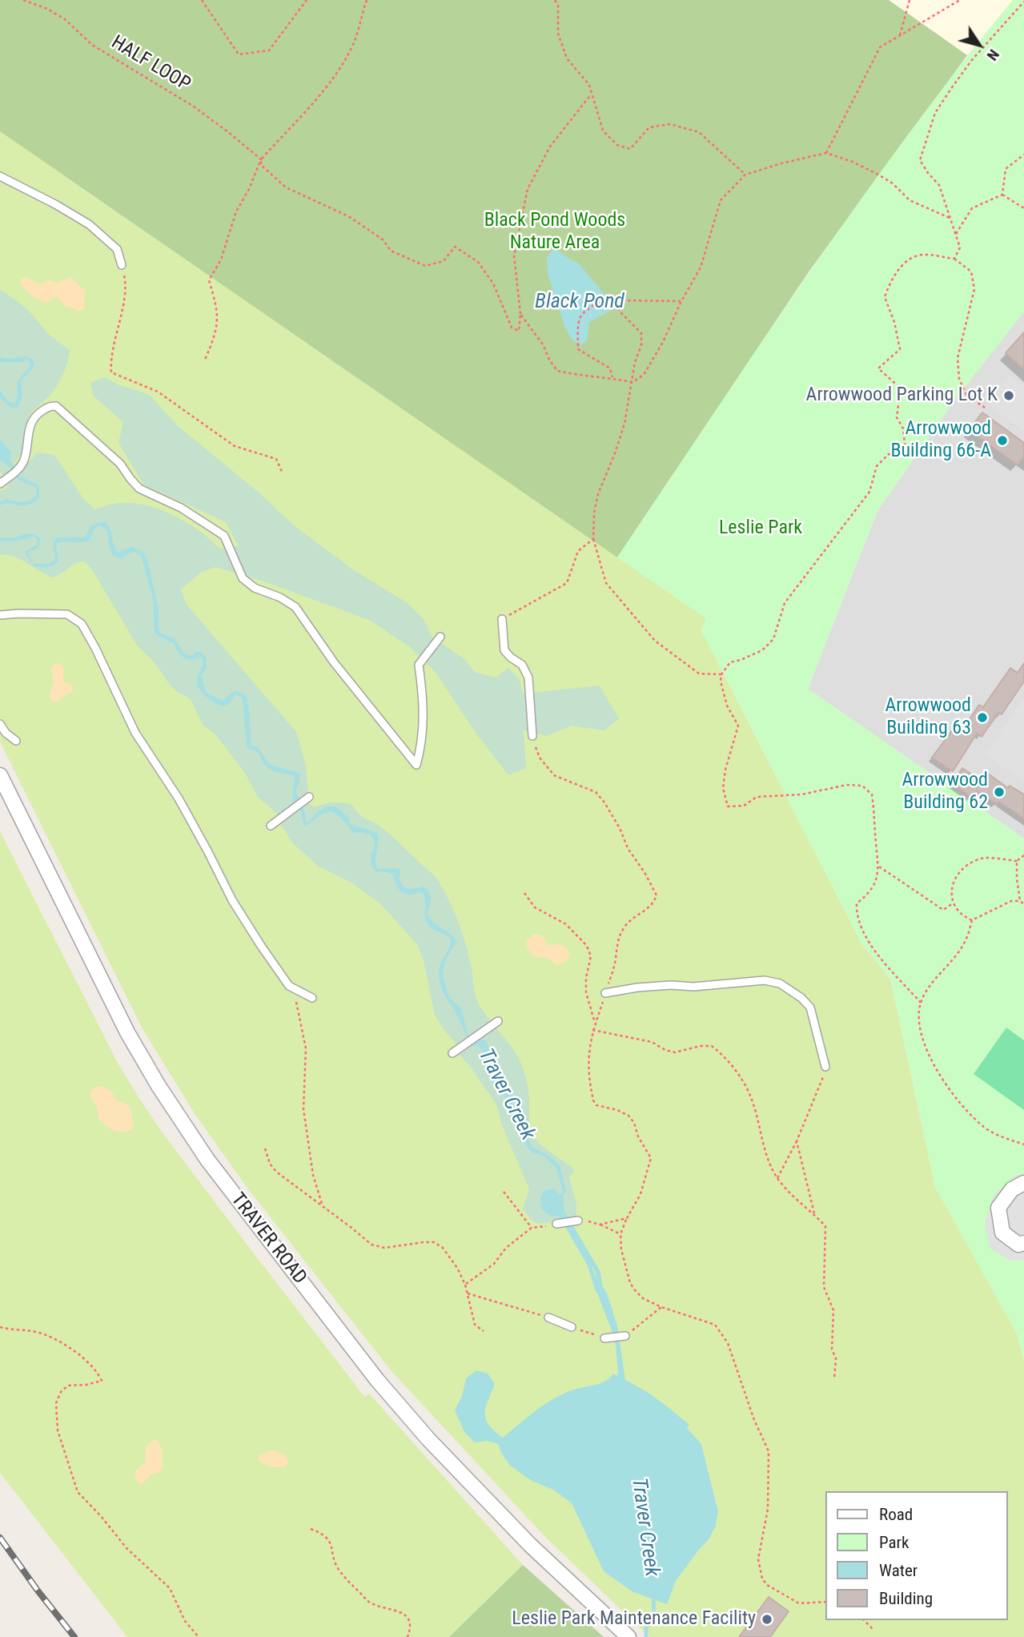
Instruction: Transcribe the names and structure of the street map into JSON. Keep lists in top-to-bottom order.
{
  "streets": {
    "street": ["TRAVER ROAD"],
    "path": ["HALF LOOP"]
  },
  "water": ["Black Pond", "Traver Creek"],
  "parks": ["Black Pond Woods Nature Area", "Leslie Park"],
  "places": [
    "Arrowwood Parking Lot K",
    "Arrowwood Building 66-A",
    "Arrowwood Building 63",
    "Arrowwood Building 62",
    "Leslie Park Maintenance Facility"
  ],
  "legend": [
    "Road",
    "Park",
    "Water",
    "Building"
  ],
  "north": "bottom right"
}
